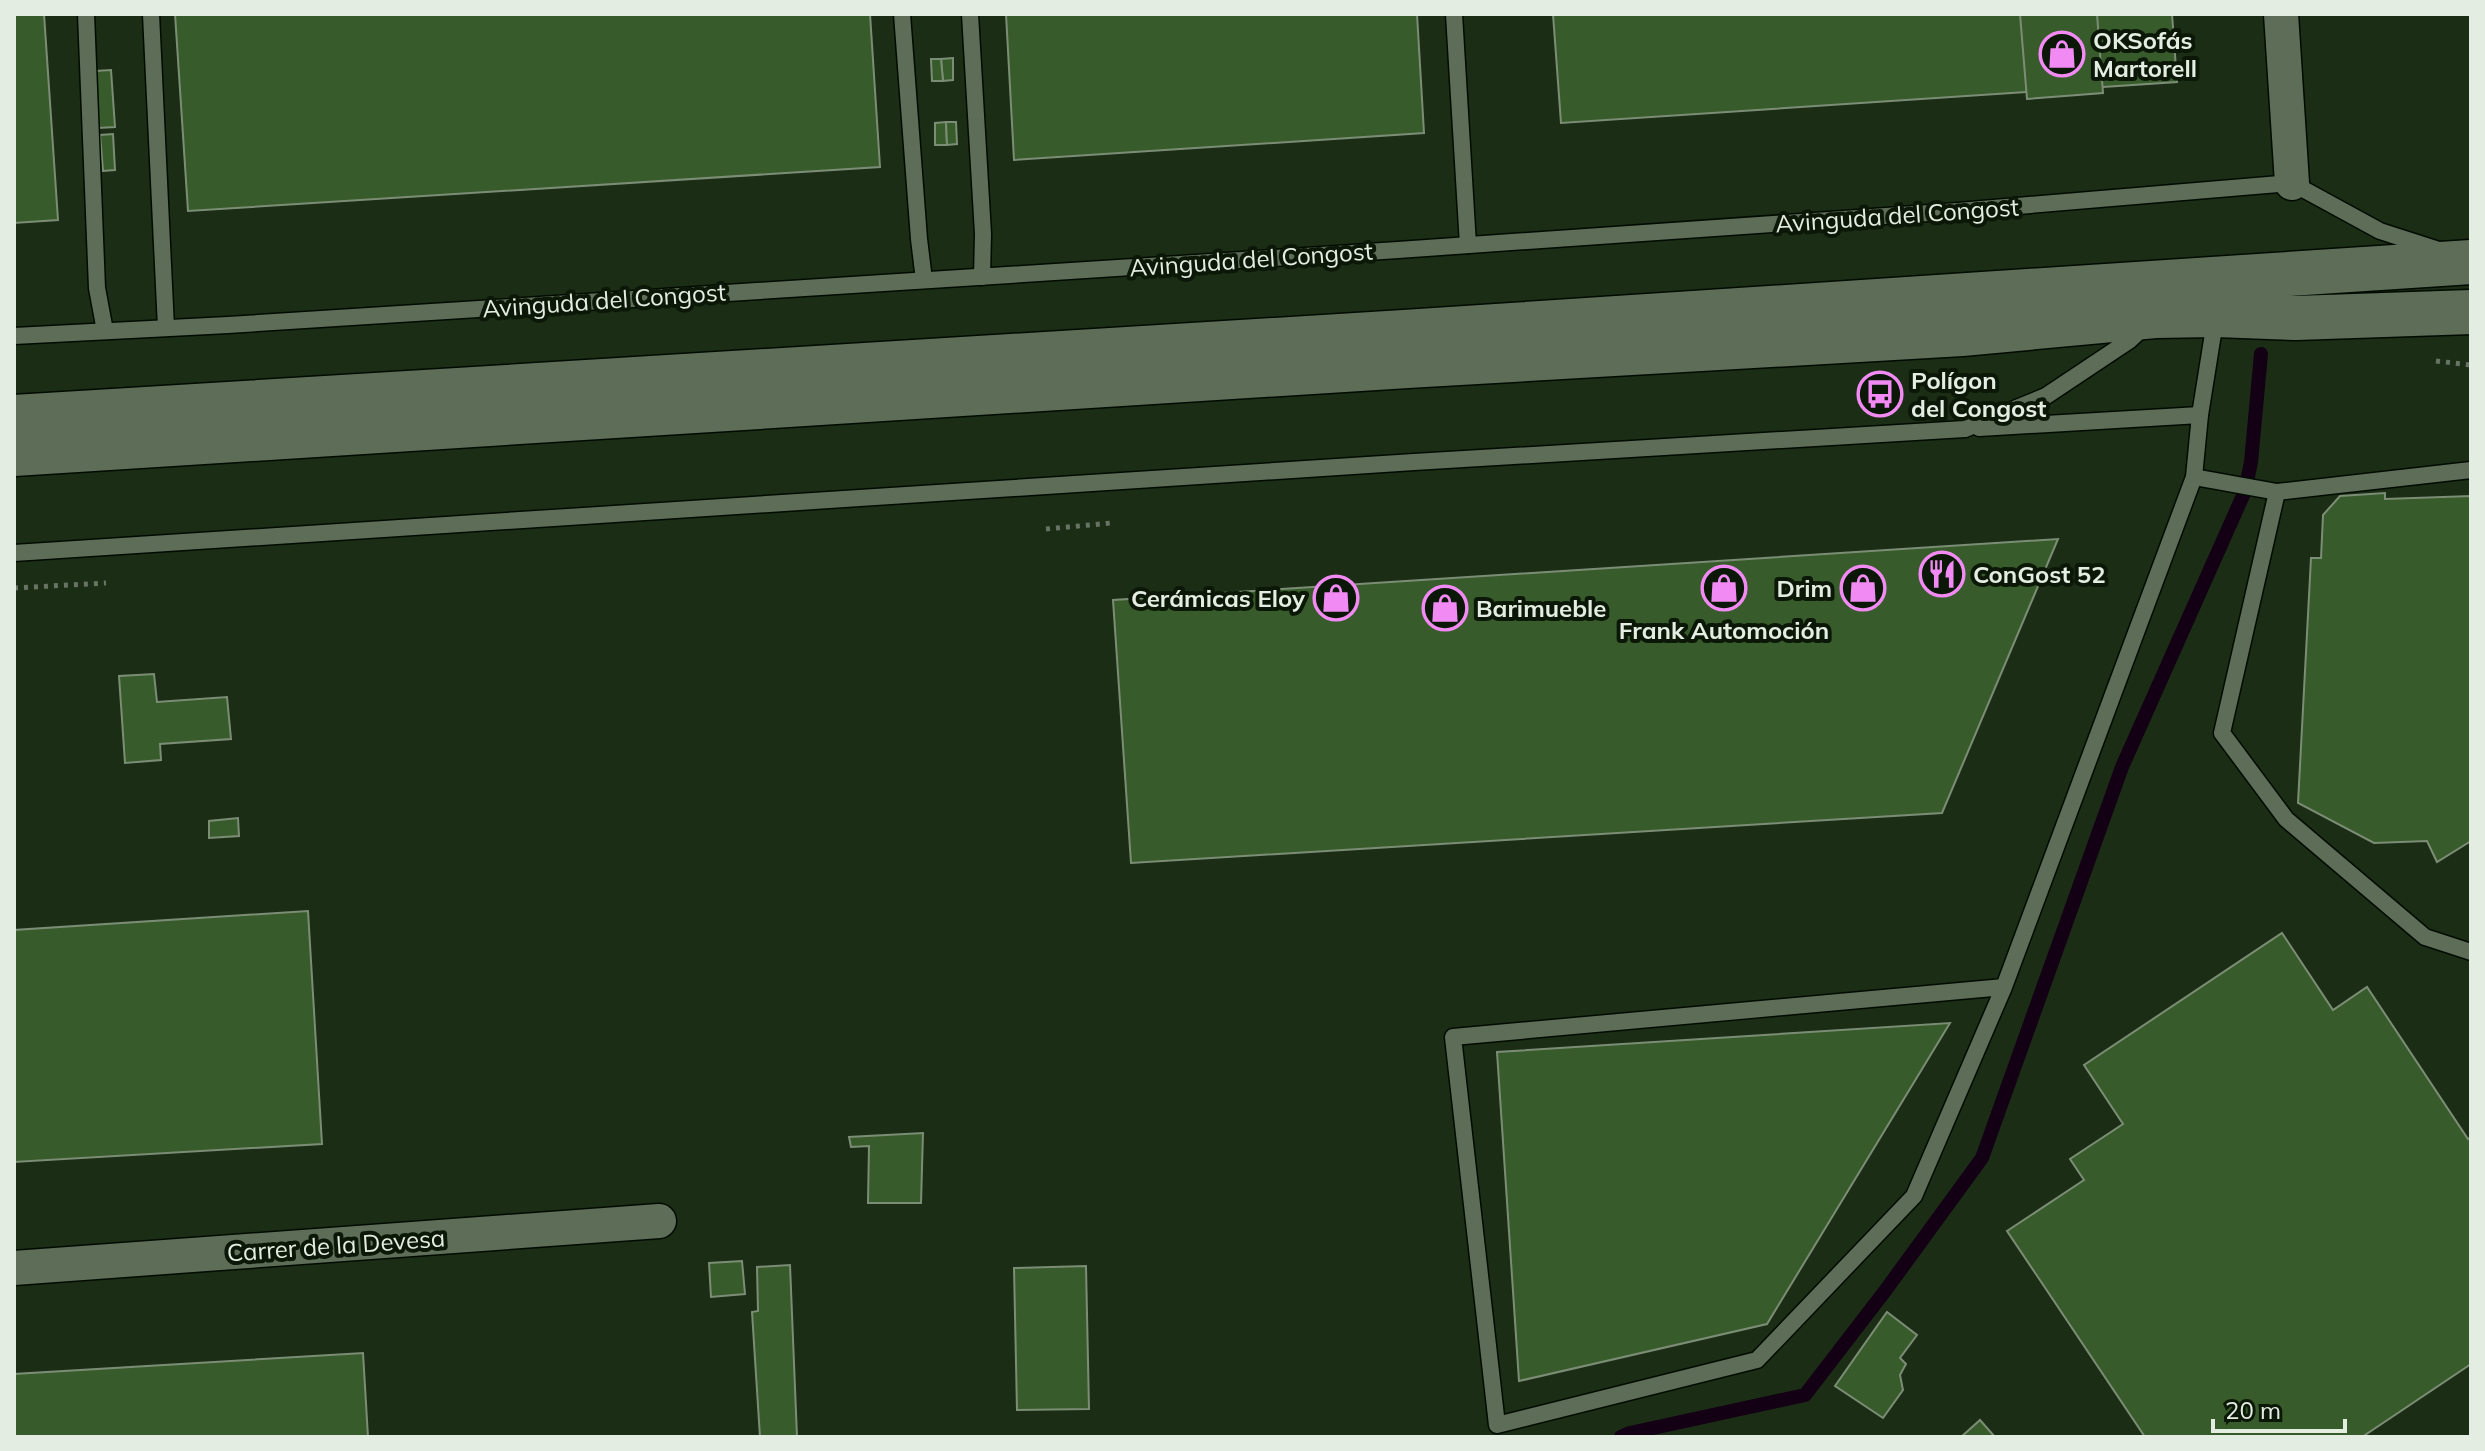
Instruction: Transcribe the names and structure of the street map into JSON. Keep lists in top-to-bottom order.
{
  "streets": {
    "street": ["Carrer de la Devesa"],
    "lane": ["Avinguda del Congost"]
  },
  "places": {
    "shop": [
      "OKSofás Martorell",
      "Frank Automoción",
      "Drim",
      "Cerámicas Eloy",
      "Barimueble"
    ],
    "bus stop": ["Polígon del Congost"],
    "restaurant": ["ConGost 52"]
  },
  "scale_bar": "20 m"
}
